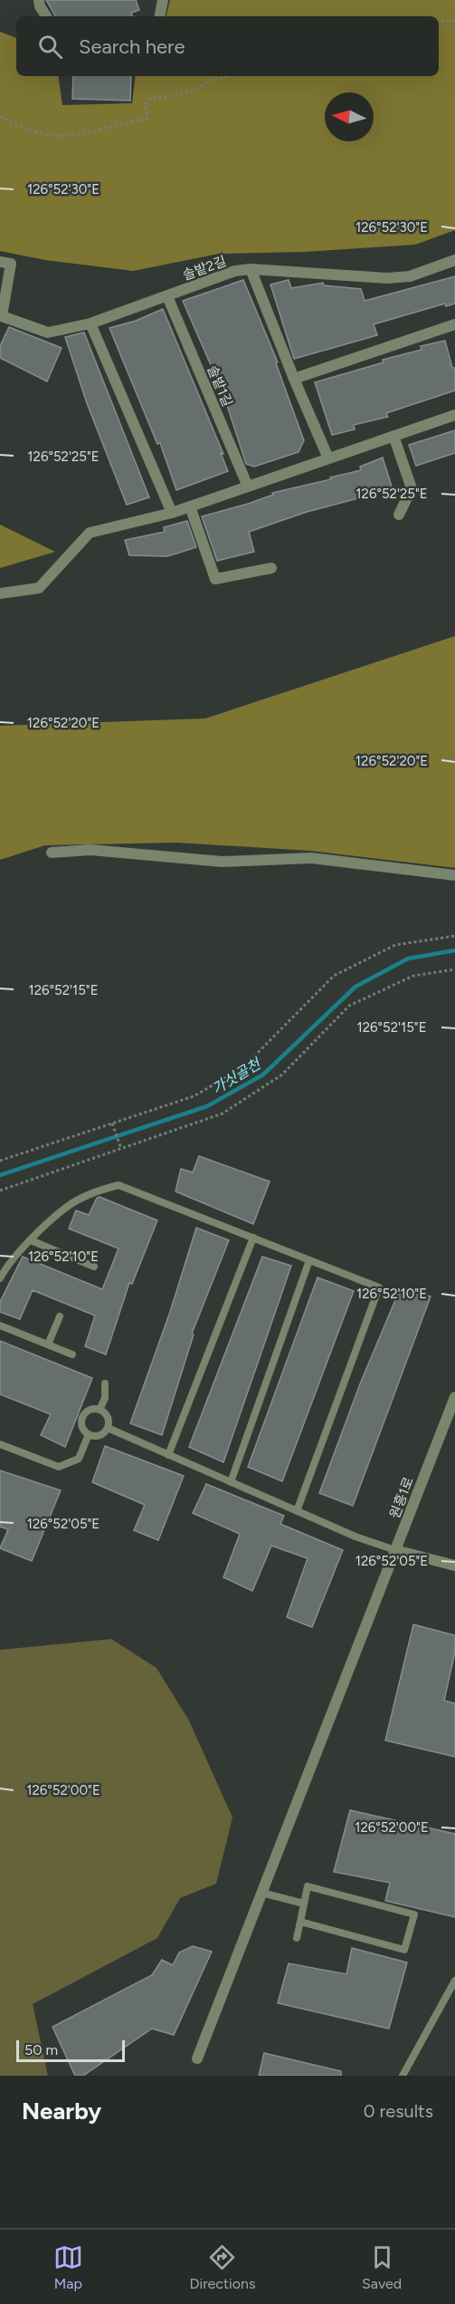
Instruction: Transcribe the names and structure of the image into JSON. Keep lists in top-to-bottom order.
{
  "streets": {
    "street": ["솔밭2길", "솔밭1길", "원흥1로"]
  },
  "crossings": [
    ["솔밭2길", "솔밭1길"]
  ],
  "water": ["가싯골천"],
  "scale_bar": "50 m",
  "north": "left",
  "page": {
    "search": "Search here",
    "scale": "50 m",
    "heading": ["Nearby", "0 results"],
    "nav": ["Map", "Directions", "Saved"]
  },
  "coordinates": [
    "126°52'30\"E",
    "126°52'25\"E",
    "126°52'20\"E",
    "126°52'15\"E",
    "126°52'10\"E",
    "126°52'05\"E",
    "126°52'00\"E"
  ]
}
